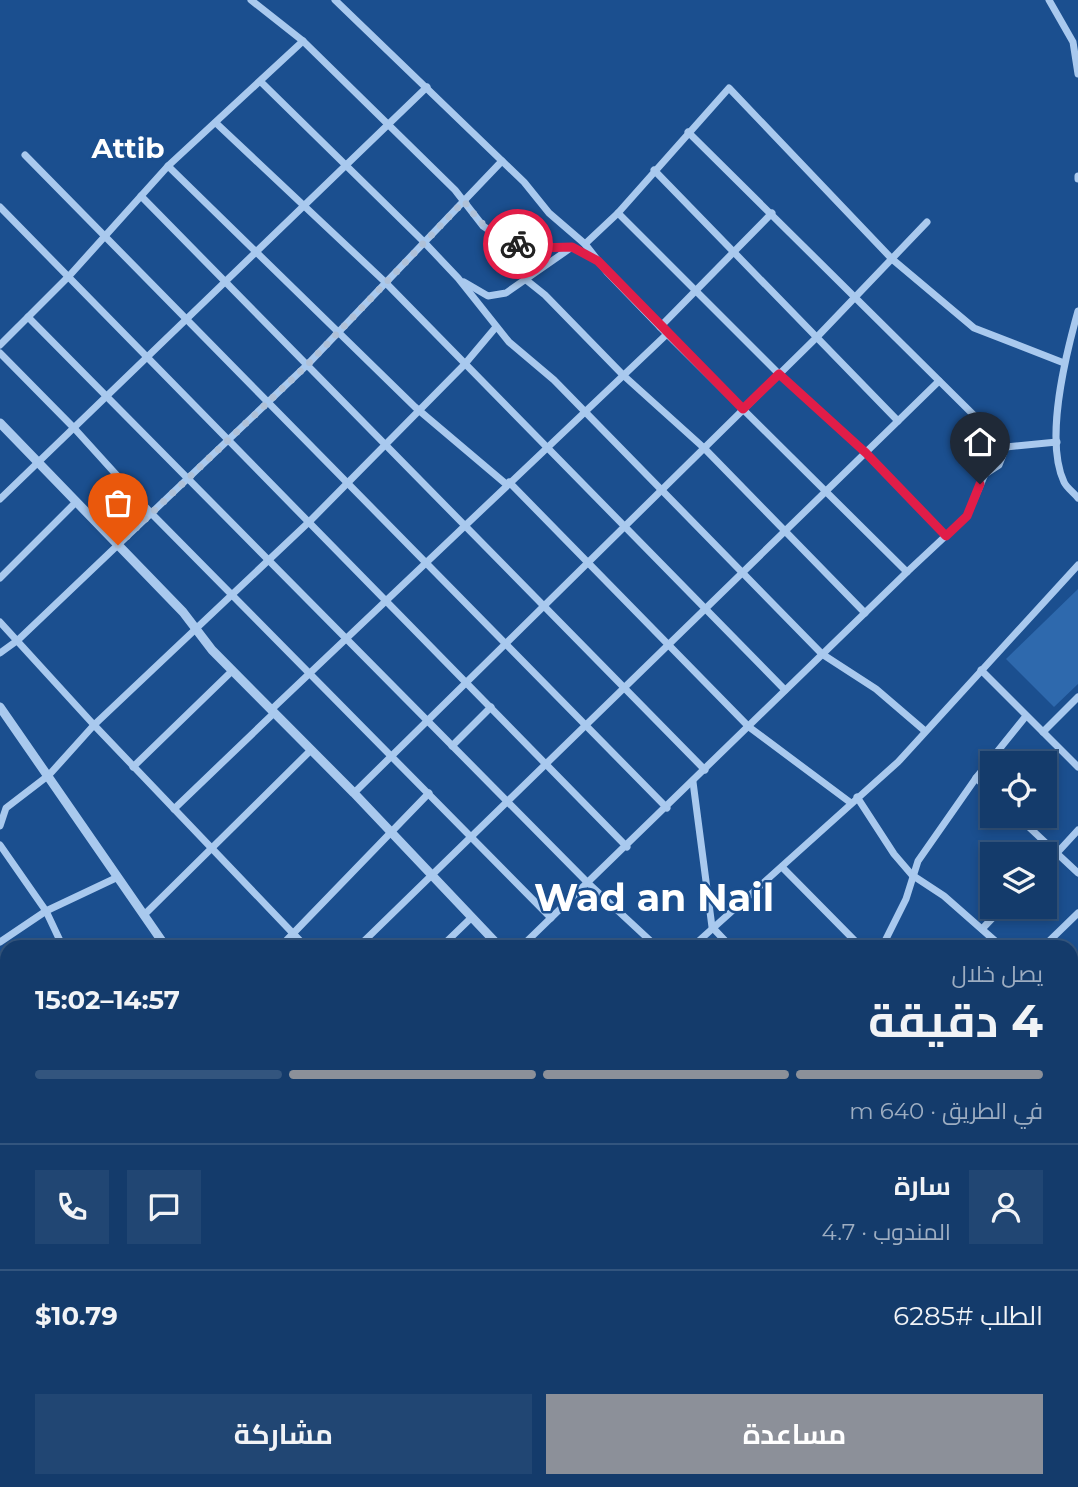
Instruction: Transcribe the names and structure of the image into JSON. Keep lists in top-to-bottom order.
{
  "districts": ["Attib", "Wad an Nail"],
  "page": {
    "heading": ["4 دقيقة", "يصل خلال", "14:57–15:02"],
    "panel": [
      "سارة",
      "المندوب · 4.7",
      "الطلب #6285",
      "$10.79"
    ],
    "bar": "في الطريق · 640 m",
    "buttons": ["مساعدة", "مشاركة"]
  }
}
